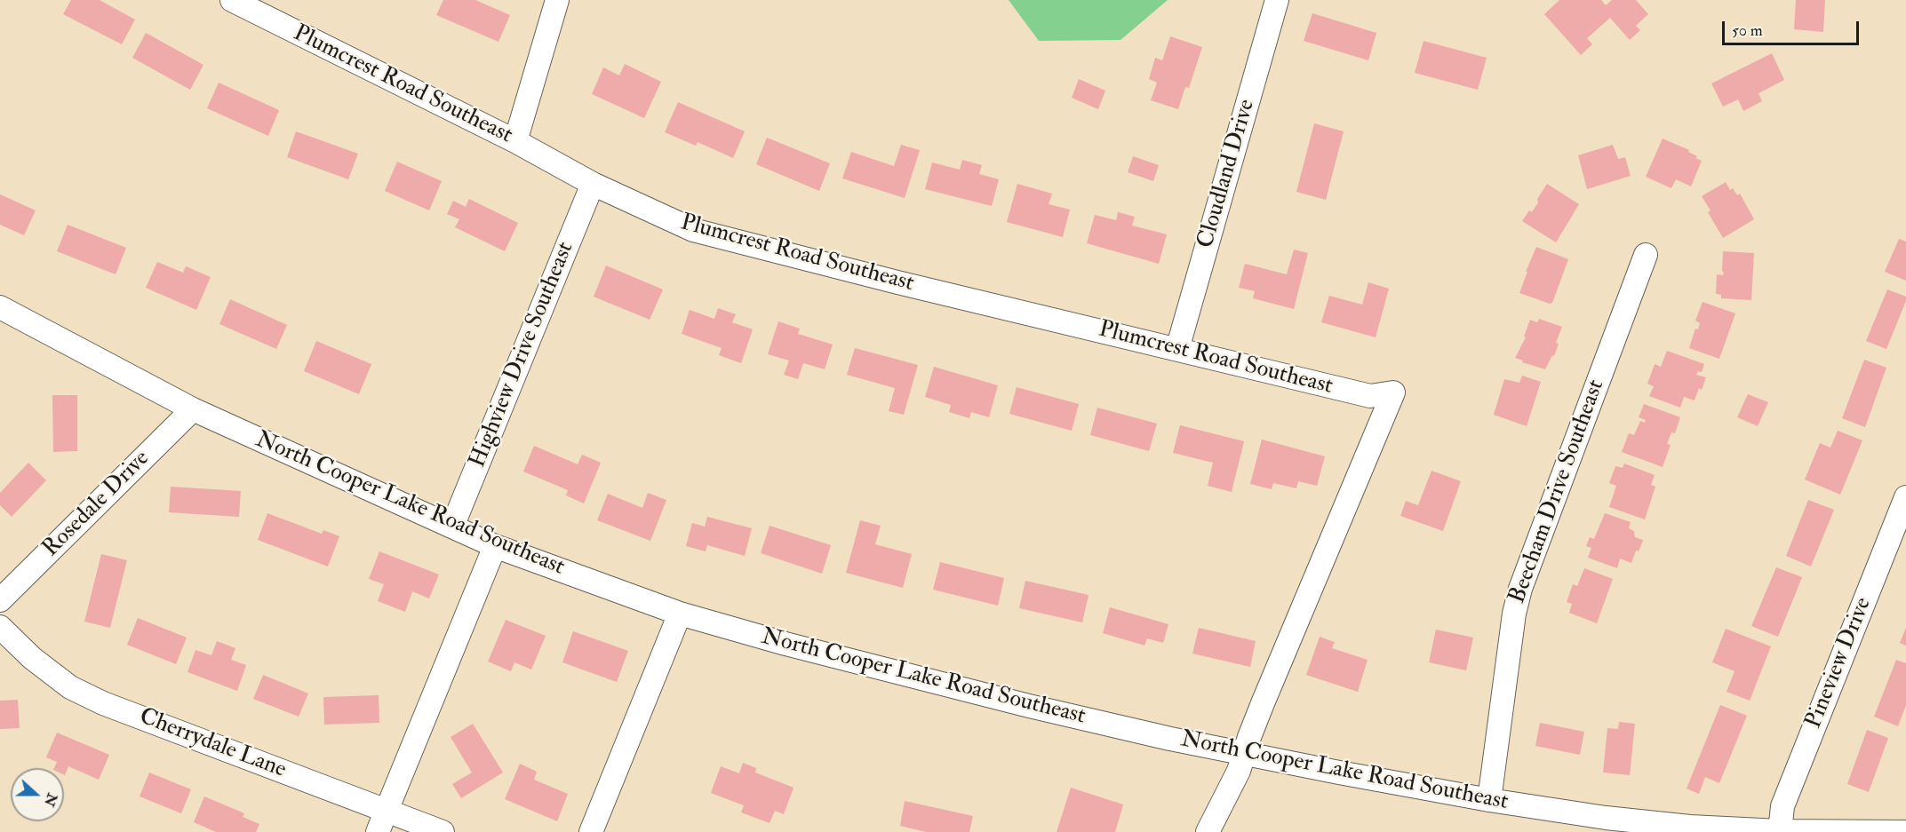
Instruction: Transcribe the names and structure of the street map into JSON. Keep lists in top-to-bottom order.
{
  "streets": {
    "street": [
      "Plumcrest Road Southeast",
      "Cloudland Drive",
      "Highview Drive Southeast",
      "Beecham Drive Southeast",
      "Rosedale Drive",
      "North Cooper Lake Road Southeast",
      "Pineview Drive",
      "Cherrydale Lane"
    ]
  },
  "crossings": [
    ["Plumcrest Road Southeast", "Cloudland Drive"],
    ["Plumcrest Road Southeast", "Highview Drive Southeast"],
    ["Plumcrest Road Southeast", "North Cooper Lake Road Southeast"],
    ["Highview Drive Southeast", "North Cooper Lake Road Southeast"],
    ["Beecham Drive Southeast", "North Cooper Lake Road Southeast"],
    ["Rosedale Drive", "North Cooper Lake Road Southeast"],
    ["North Cooper Lake Road Southeast", "Pineview Drive"]
  ],
  "scale_bar": "50 m",
  "north": "right"
}
